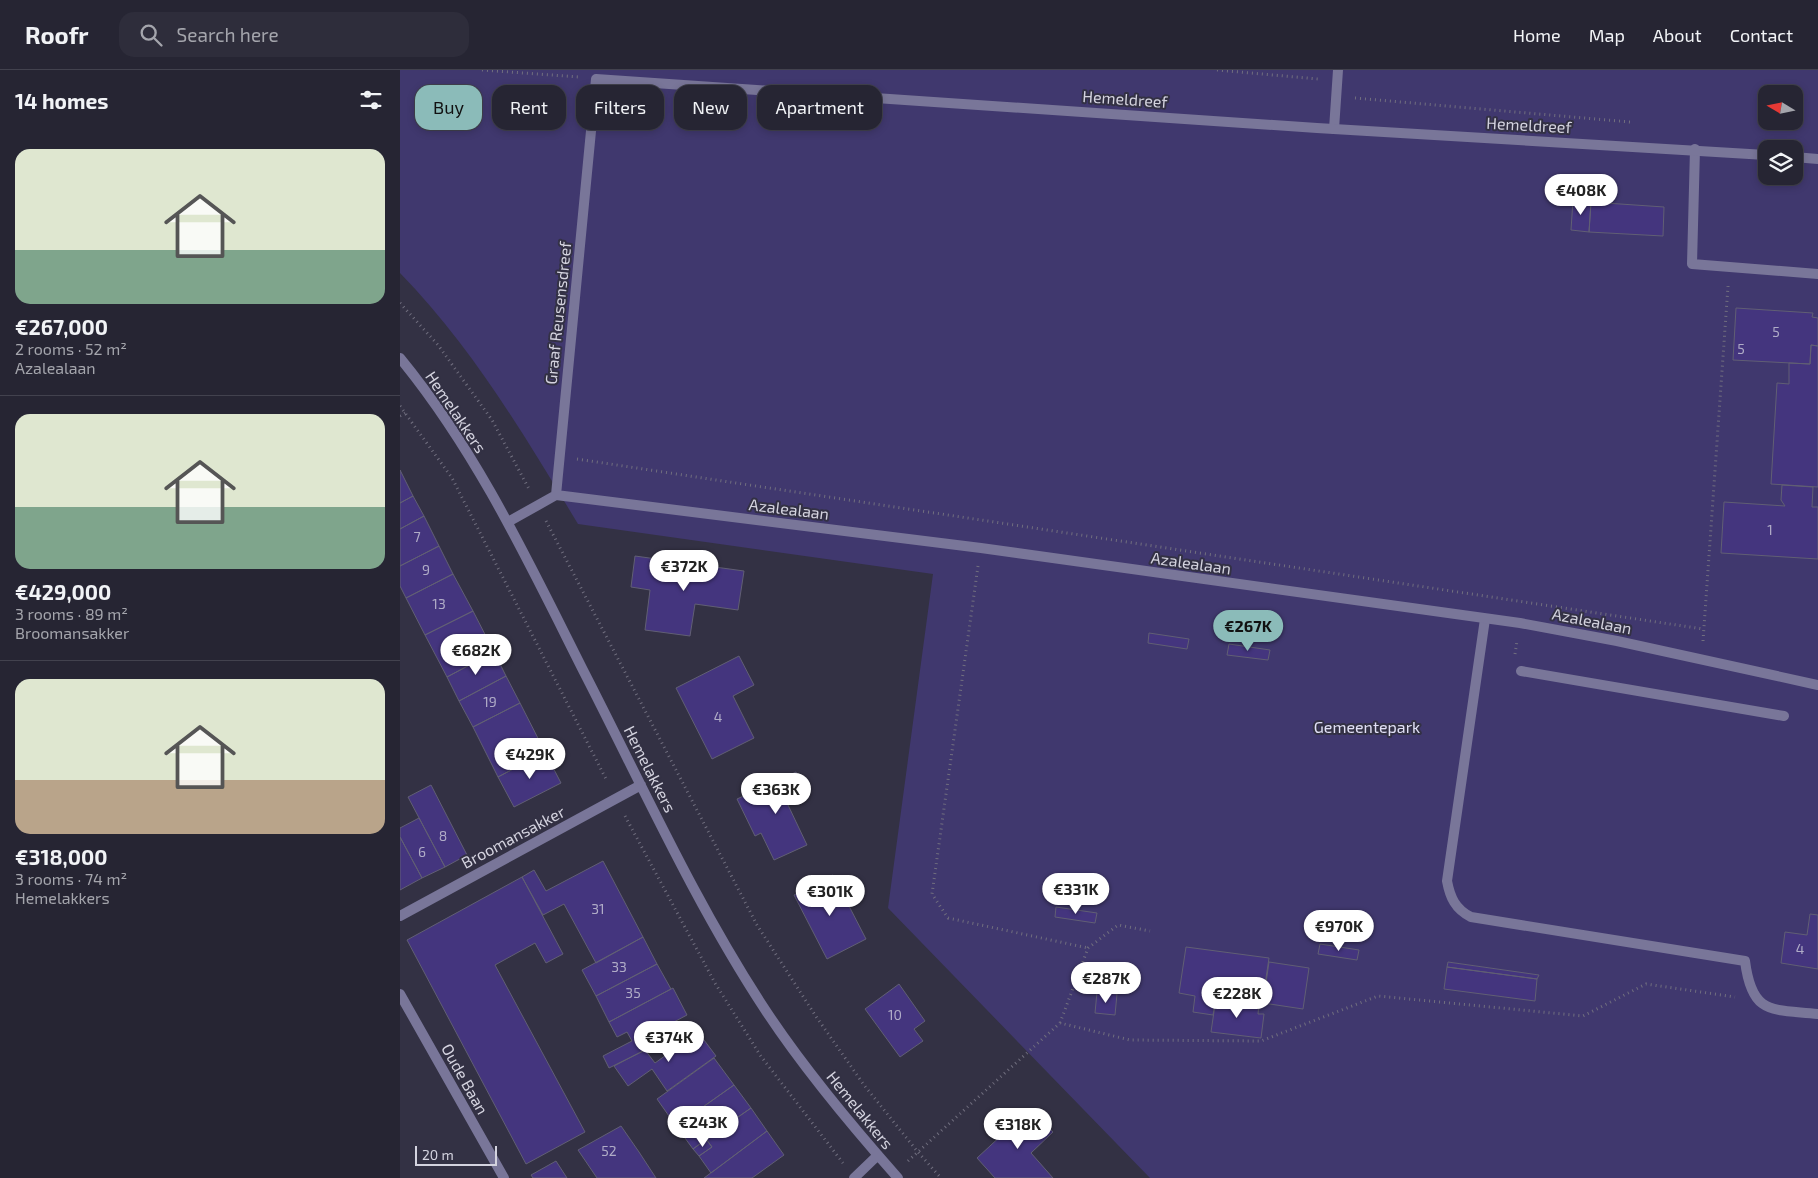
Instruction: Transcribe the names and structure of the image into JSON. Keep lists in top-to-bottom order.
{
  "streets": {
    "street": [
      "Hemeldreef",
      "Graaf Reusensdreef",
      "Hemelakkers",
      "Azalealaan",
      "Broomansakker",
      "Oude Baan"
    ]
  },
  "crossings": [
    ["Hemeldreef", "Graaf Reusensdreef"],
    ["Graaf Reusensdreef", "Azalealaan"],
    ["Hemelakkers", "Broomansakker"]
  ],
  "parks": ["Gemeentepark"],
  "house_numbers": [
    "5",
    "5",
    "1",
    "7",
    "9",
    "13",
    "19",
    "4",
    "8",
    "6",
    "31",
    "4",
    "33",
    "35",
    "10",
    "52"
  ],
  "scale_bar": "20 m",
  "north": "left",
  "page": {
    "header": "Roofr",
    "search": "Search here",
    "nav": [
      "Home",
      "Map",
      "About",
      "Contact"
    ],
    "heading": "14 homes",
    "chip": [
      "Buy",
      "Rent",
      "Filters",
      "New",
      "Apartment"
    ],
    "list": [
      {
        "name": "€267,000",
        "note": "2 rooms · 52 m² · Azalealaan"
      },
      {
        "name": "€429,000",
        "note": "3 rooms · 89 m² · Broomansakker"
      },
      {
        "name": "€318,000",
        "note": "3 rooms · 74 m² · Hemelakkers"
      }
    ],
    "price": [
      "€408K",
      "€372K",
      "€267K",
      "€682K",
      "€429K",
      "€363K",
      "€331K",
      "€301K",
      "€970K",
      "€287K",
      "€228K",
      "€374K",
      "€243K",
      "€318K"
    ],
    "scale": "20 m"
  }
}
